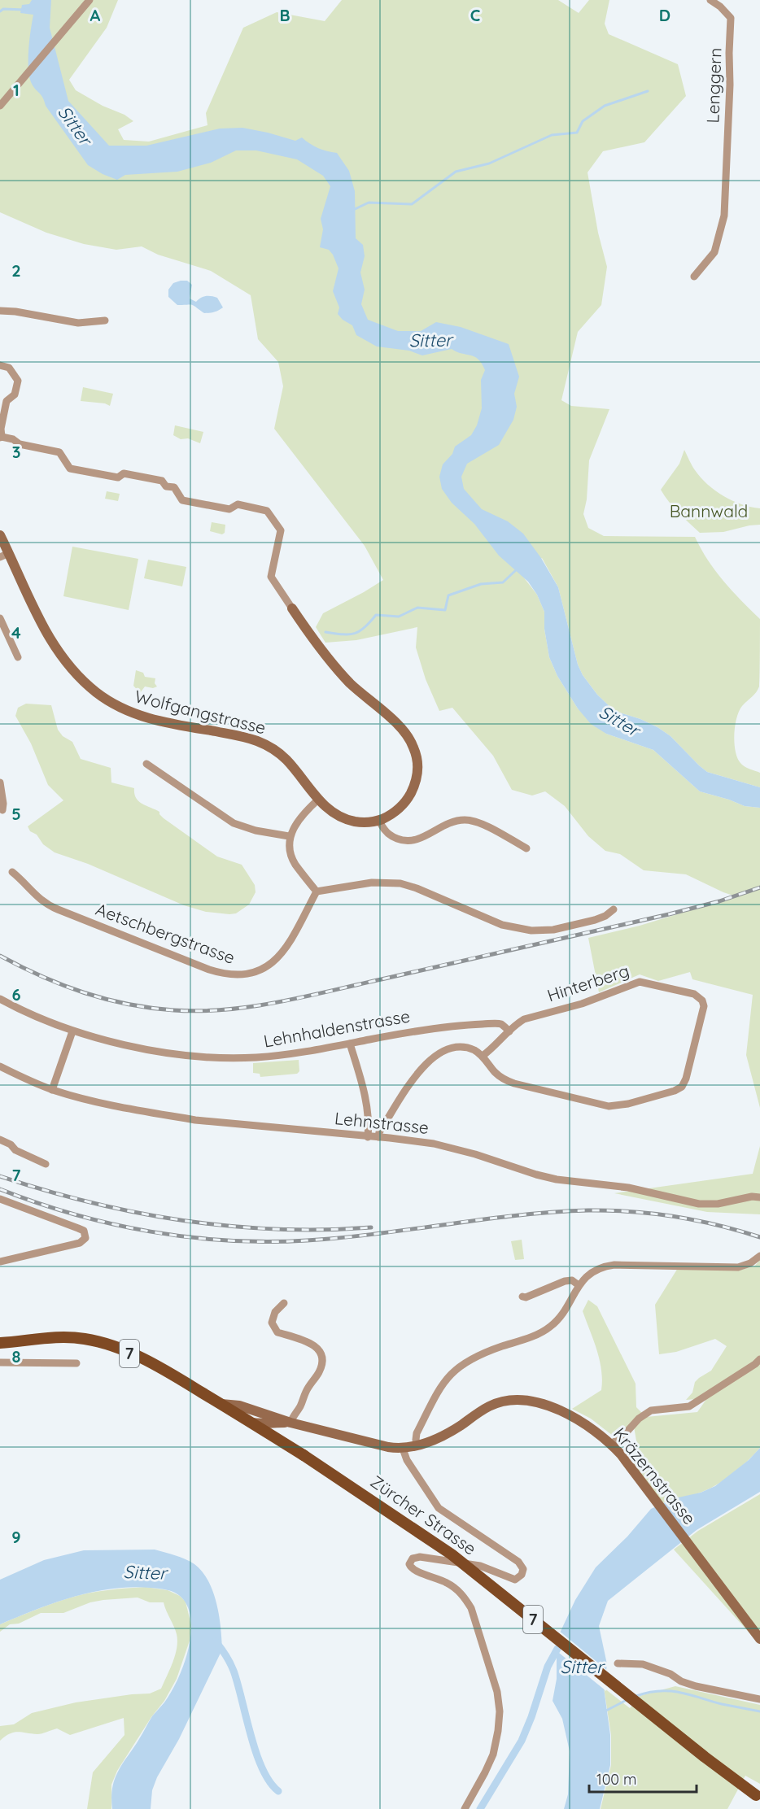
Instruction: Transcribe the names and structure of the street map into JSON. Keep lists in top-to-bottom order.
{
  "streets": {
    "main road": ["7", "Zürcher Strasse"],
    "street": [
      "Lenggern",
      "Wolfgangstrasse",
      "Aetschbergstrasse",
      "Hinterberg",
      "Lehnhaldenstrasse",
      "Lehnstrasse",
      "Kräzernstrasse"
    ]
  },
  "crossings": [
    ["Hinterberg", "Lehnhaldenstrasse"],
    ["Hinterberg", "Lehnstrasse"],
    ["Kräzernstrasse", "Zürcher Strasse"]
  ],
  "water": ["Sitter"],
  "parks": ["Bannwald"],
  "scale_bar": "100 m",
  "grid": {
    "columns": [
      "A",
      "B",
      "C",
      "D"
    ],
    "rows": [
      "1",
      "2",
      "3",
      "4",
      "5",
      "6",
      "7",
      "8",
      "9"
    ]
  }
}
